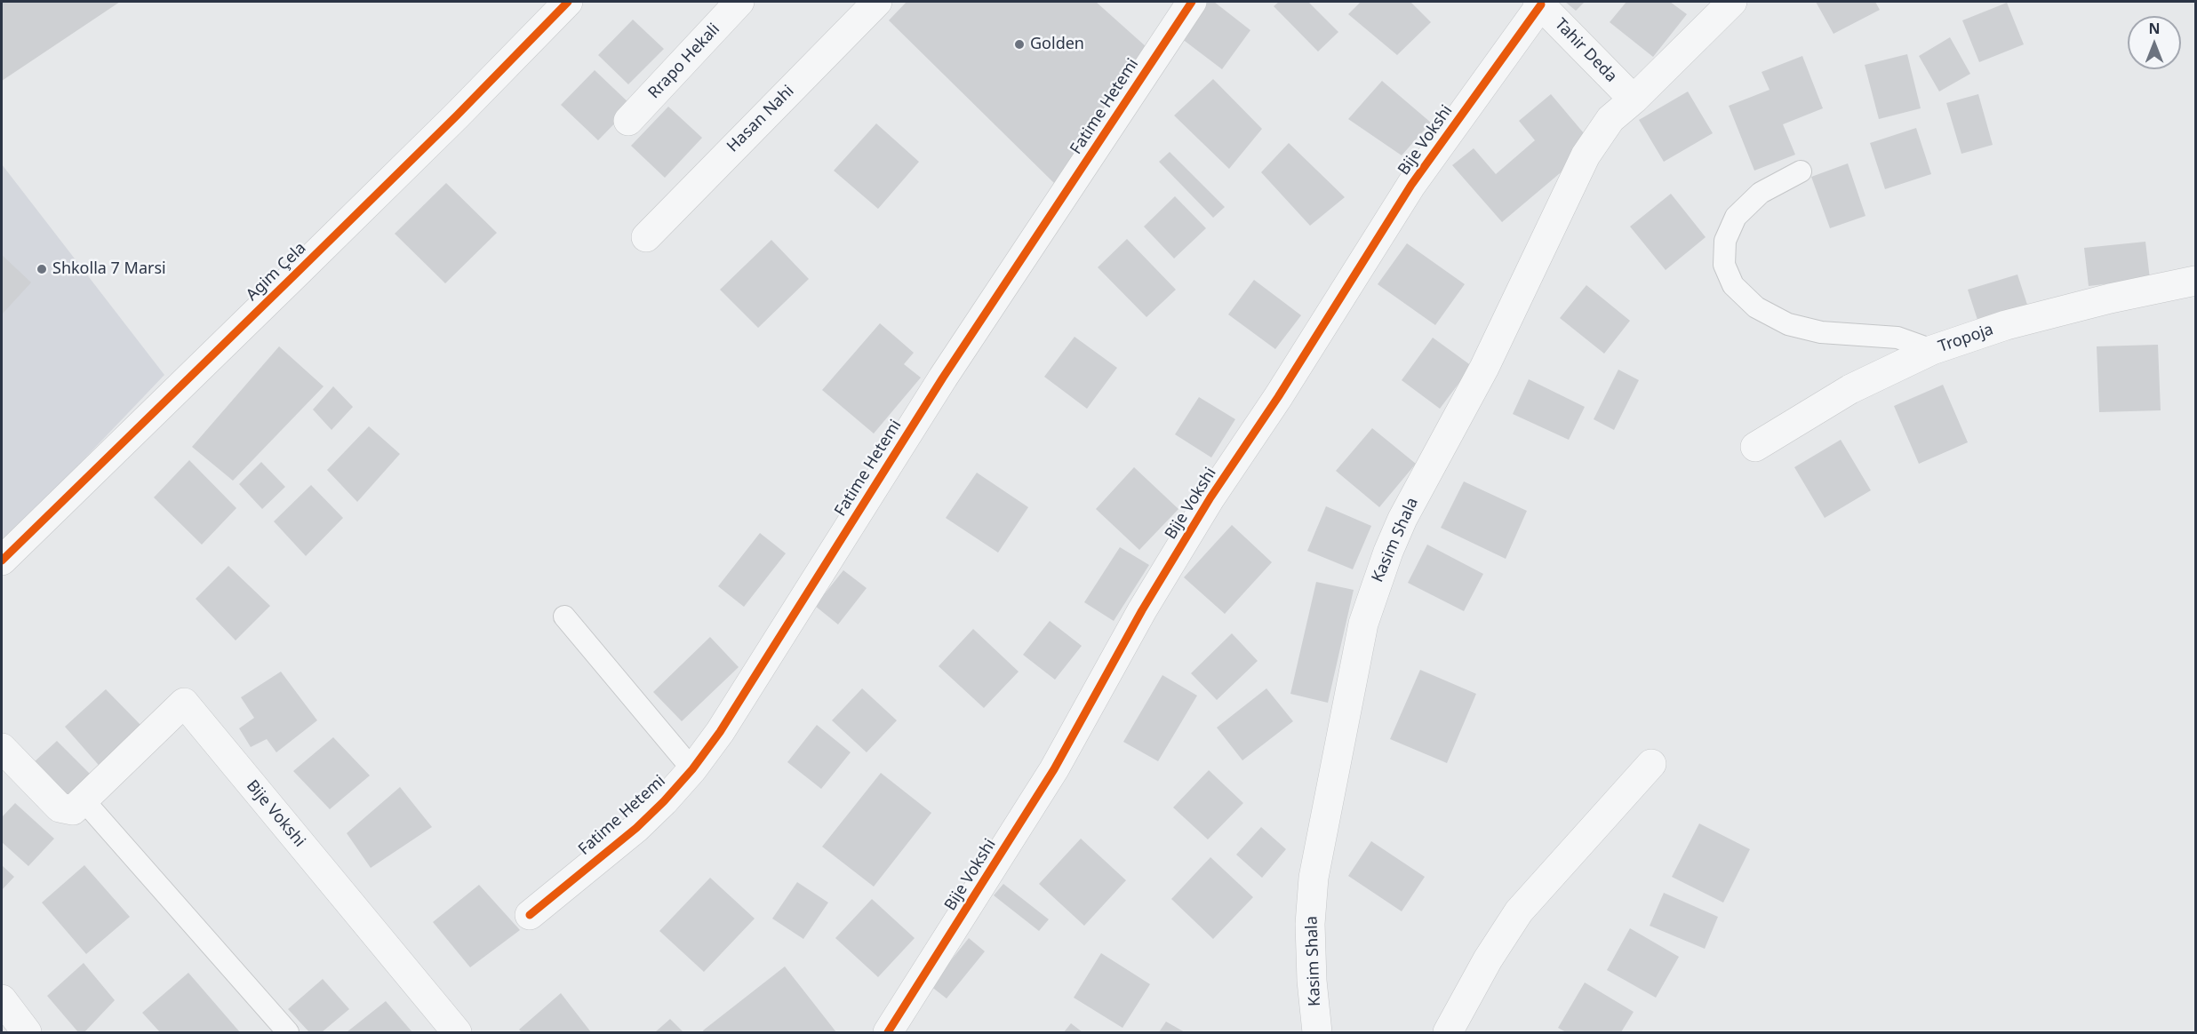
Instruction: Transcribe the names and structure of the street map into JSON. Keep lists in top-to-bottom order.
{
  "streets": {
    "street": [
      "Tahir Deda",
      "Rrapo Hekali",
      "Fatime Hetemi",
      "Hasan Nahi",
      "Bije Vokshi",
      "Agim Çela",
      "Tropoja",
      "Kasim Shala"
    ]
  },
  "crossings": [
    ["Tahir Deda", "Bije Vokshi"],
    ["Tahir Deda", "Kasim Shala"]
  ],
  "places": ["Golden", "Shkolla 7 Marsi"],
  "north": "top"
}
